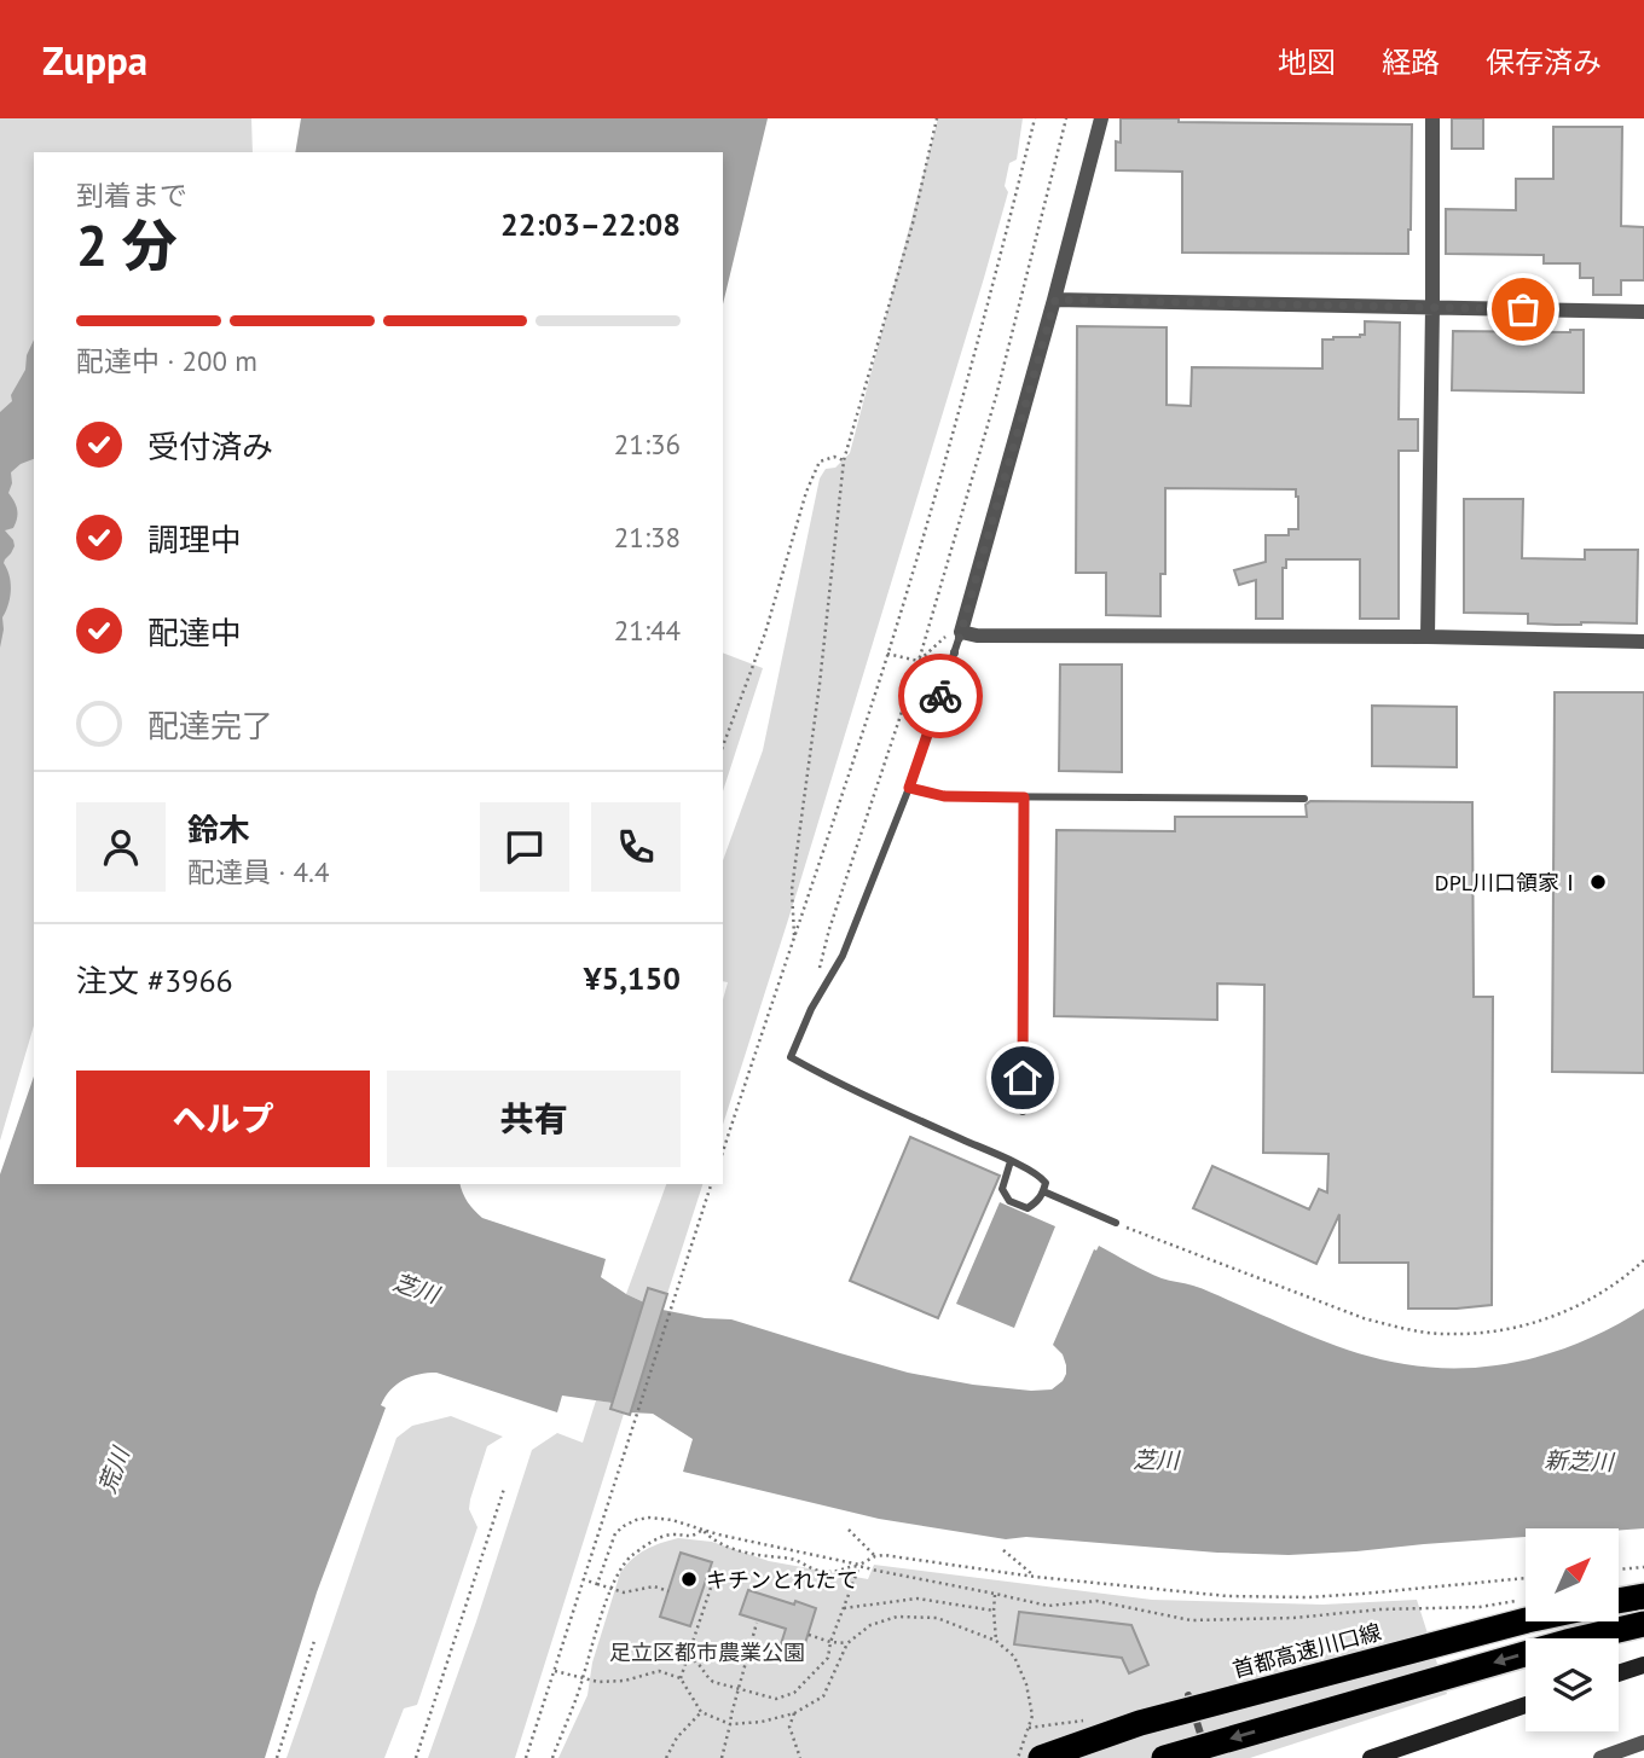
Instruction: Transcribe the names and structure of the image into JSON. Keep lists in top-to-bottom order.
{
  "streets": {
    "highway": ["首都高速川口線"]
  },
  "water": ["芝川", "新芝川", "荒川"],
  "parks": ["足立区都市農業公園"],
  "places": ["DPL川口領家Ⅰ", "キチンとれたて"],
  "north": "top right",
  "page": {
    "header": "Zuppa",
    "nav": ["地図", "経路", "保存済み"],
    "heading": ["2 分", "到着まで", "22:03–22:08"],
    "panel": [
      "鈴木",
      "配達員 · 4.4",
      "注文 #3966",
      "¥5,150"
    ],
    "bar": "配達中 · 200 m",
    "list": [
      ["受付済み", "21:36"],
      ["調理中", "21:38"],
      ["配達中", "21:44"],
      "配達完了"
    ],
    "buttons": ["ヘルプ", "共有"]
  }
}
